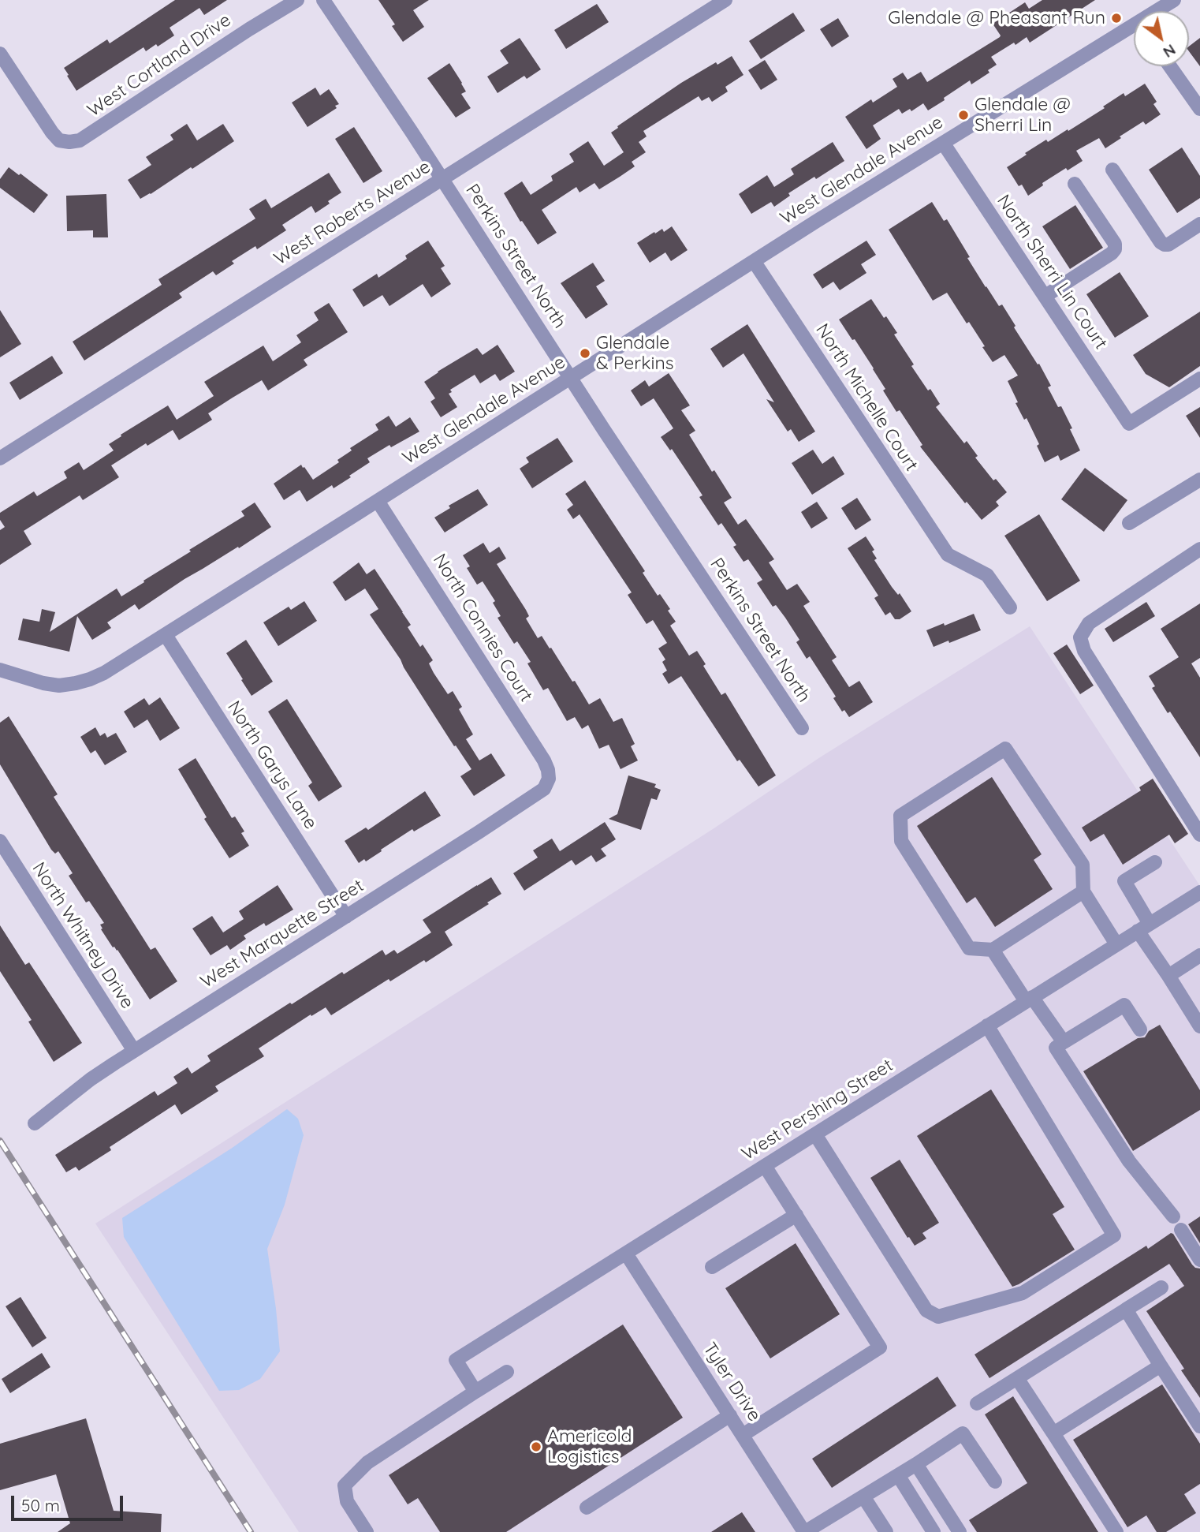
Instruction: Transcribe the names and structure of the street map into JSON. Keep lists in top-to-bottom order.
{
  "streets": {
    "street": [
      "West Cortland Drive",
      "West Glendale Avenue",
      "West Roberts Avenue",
      "Perkins Street North",
      "North Sherri Lin Court",
      "North Michelle Court",
      "North Connies Court",
      "North Garys Lane",
      "West Marquette Street",
      "North Whitney Drive",
      "West Pershing Street",
      "Tyler Drive"
    ]
  },
  "crossings": [
    ["West Glendale Avenue", "Perkins Street North"],
    ["West Glendale Avenue", "North Sherri Lin Court"],
    ["West Glendale Avenue", "North Michelle Court"],
    ["West Glendale Avenue", "North Connies Court"],
    ["West Glendale Avenue", "North Garys Lane"],
    ["West Roberts Avenue", "Perkins Street North"],
    ["North Connies Court", "West Marquette Street"],
    ["North Garys Lane", "West Marquette Street"],
    ["West Marquette Street", "North Whitney Drive"],
    ["West Pershing Street", "Tyler Drive"]
  ],
  "places": [
    "Glendale @ Pheasant Run",
    "Glendale @ Sherri Lin",
    "Glendale & Perkins",
    "Americold Logistics"
  ],
  "scale_bar": "50 m",
  "north": "bottom right"
}
